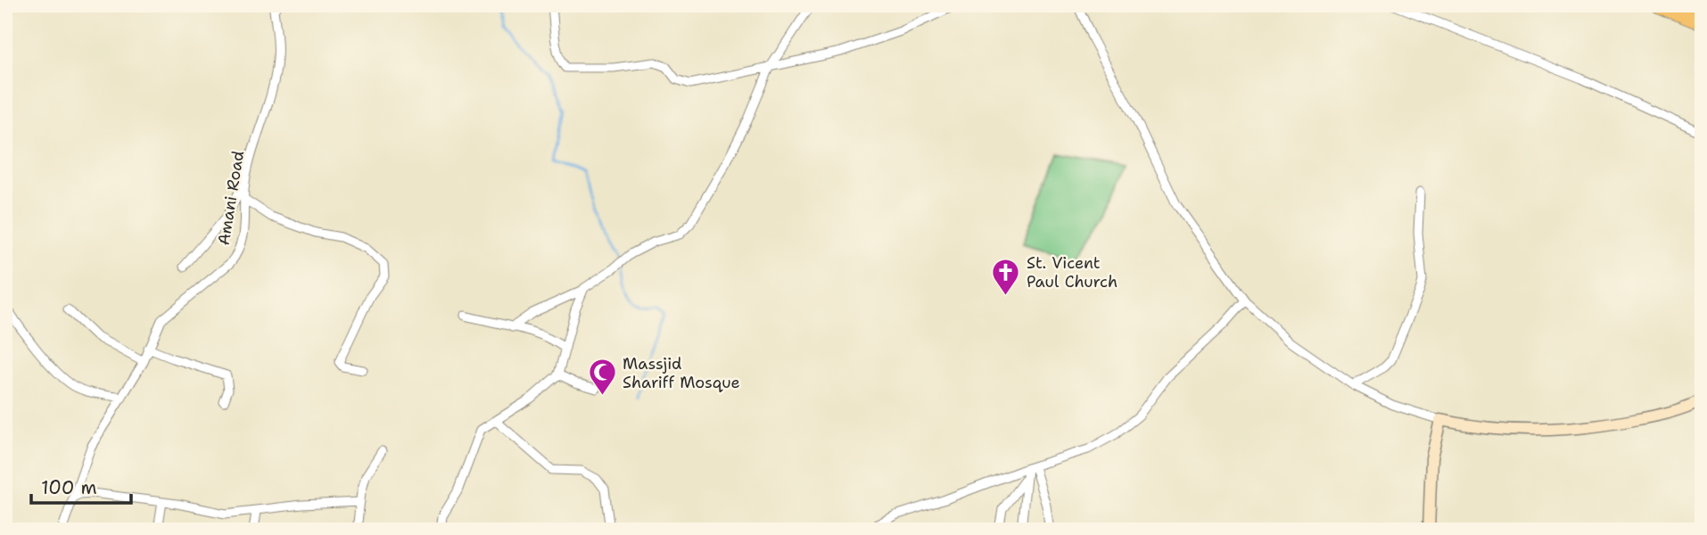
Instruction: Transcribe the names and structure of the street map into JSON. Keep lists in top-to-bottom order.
{
  "streets": {
    "street": ["Amani Road"]
  },
  "places": {
    "church": ["St. Vicent Paul Church"],
    "mosque": ["Massjid Shariff Mosque"]
  },
  "scale_bar": "100 m"
}
